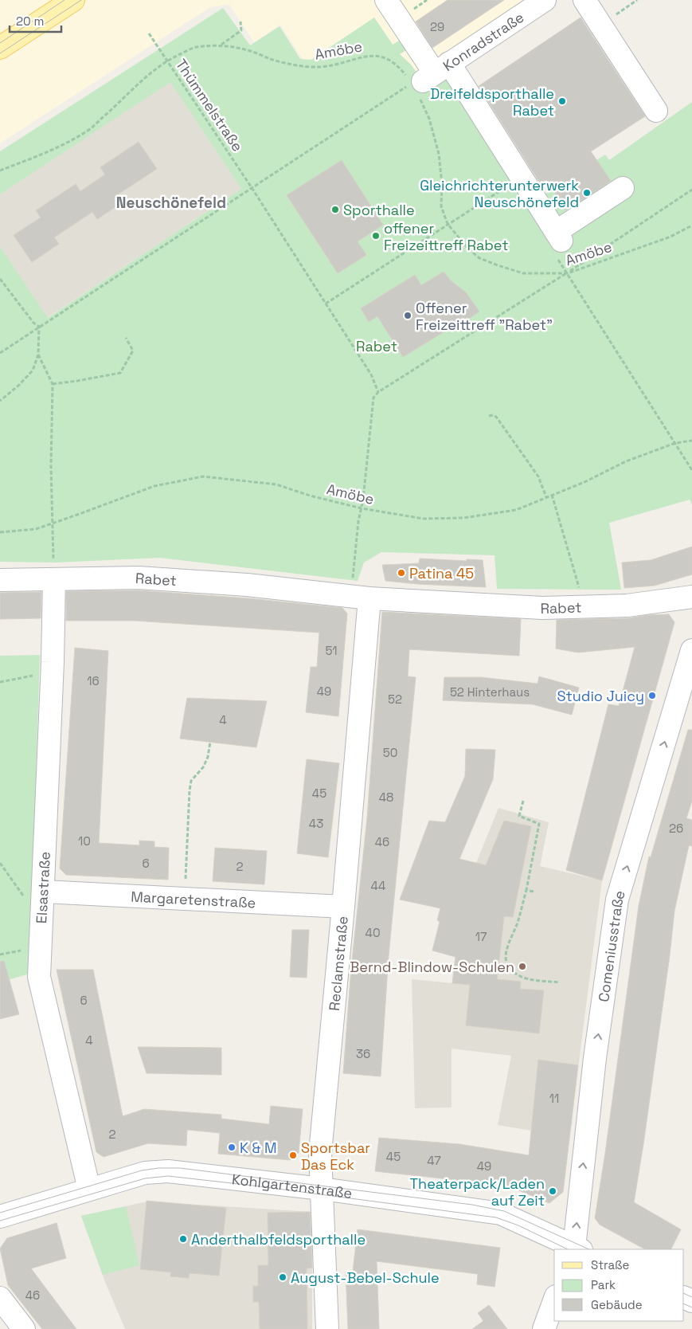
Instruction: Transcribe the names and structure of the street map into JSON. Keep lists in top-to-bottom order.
{
  "streets": {
    "street": [
      "Konradstraße",
      "Rabet",
      "Elsastraße",
      "Margaretenstraße",
      "Comeniusstraße",
      "Reclamstraße",
      "Kohlgartenstraße"
    ],
    "path": ["Amöbe", "Thümmelstraße"]
  },
  "crossings": [
    ["Konradstraße", "Amöbe"],
    ["Amöbe", "Thümmelstraße"],
    ["Rabet", "Elsastraße"],
    ["Rabet", "Reclamstraße"],
    ["Elsastraße", "Margaretenstraße"],
    ["Elsastraße", "Kohlgartenstraße"],
    ["Margaretenstraße", "Reclamstraße"],
    ["Comeniusstraße", "Kohlgartenstraße"],
    ["Reclamstraße", "Kohlgartenstraße"]
  ],
  "one_way": ["Comeniusstraße"],
  "districts": ["Neuschönefeld"],
  "parks": ["Rabet"],
  "places": [
    "Dreifeldsporthalle Rabet",
    "Gleichrichterunterwerk Neuschönefeld",
    "Sporthalle",
    "offener Freizeittreff Rabet",
    "Offener Freizeittreff \"Rabet\"",
    "Patina 45",
    "Studio Juicy",
    "Bernd-Blindow-Schulen",
    "K & M",
    "Sportsbar Das Eck",
    "Theaterpack/Laden auf Zeit",
    "Anderthalbfeldsporthalle",
    "August-Bebel-Schule"
  ],
  "house_numbers": [
    "29",
    "51",
    "16",
    "49",
    "52 Hinterhaus",
    "52",
    "4",
    "50",
    "45",
    "48",
    "43",
    "26",
    "10",
    "46",
    "6",
    "2",
    "44",
    "40",
    "17",
    "6",
    "4",
    "36",
    "11",
    "2",
    "45",
    "47",
    "49",
    "46"
  ],
  "legend": ["Straße", "Park", "Gebäude"],
  "scale_bar": "20 m"
}
